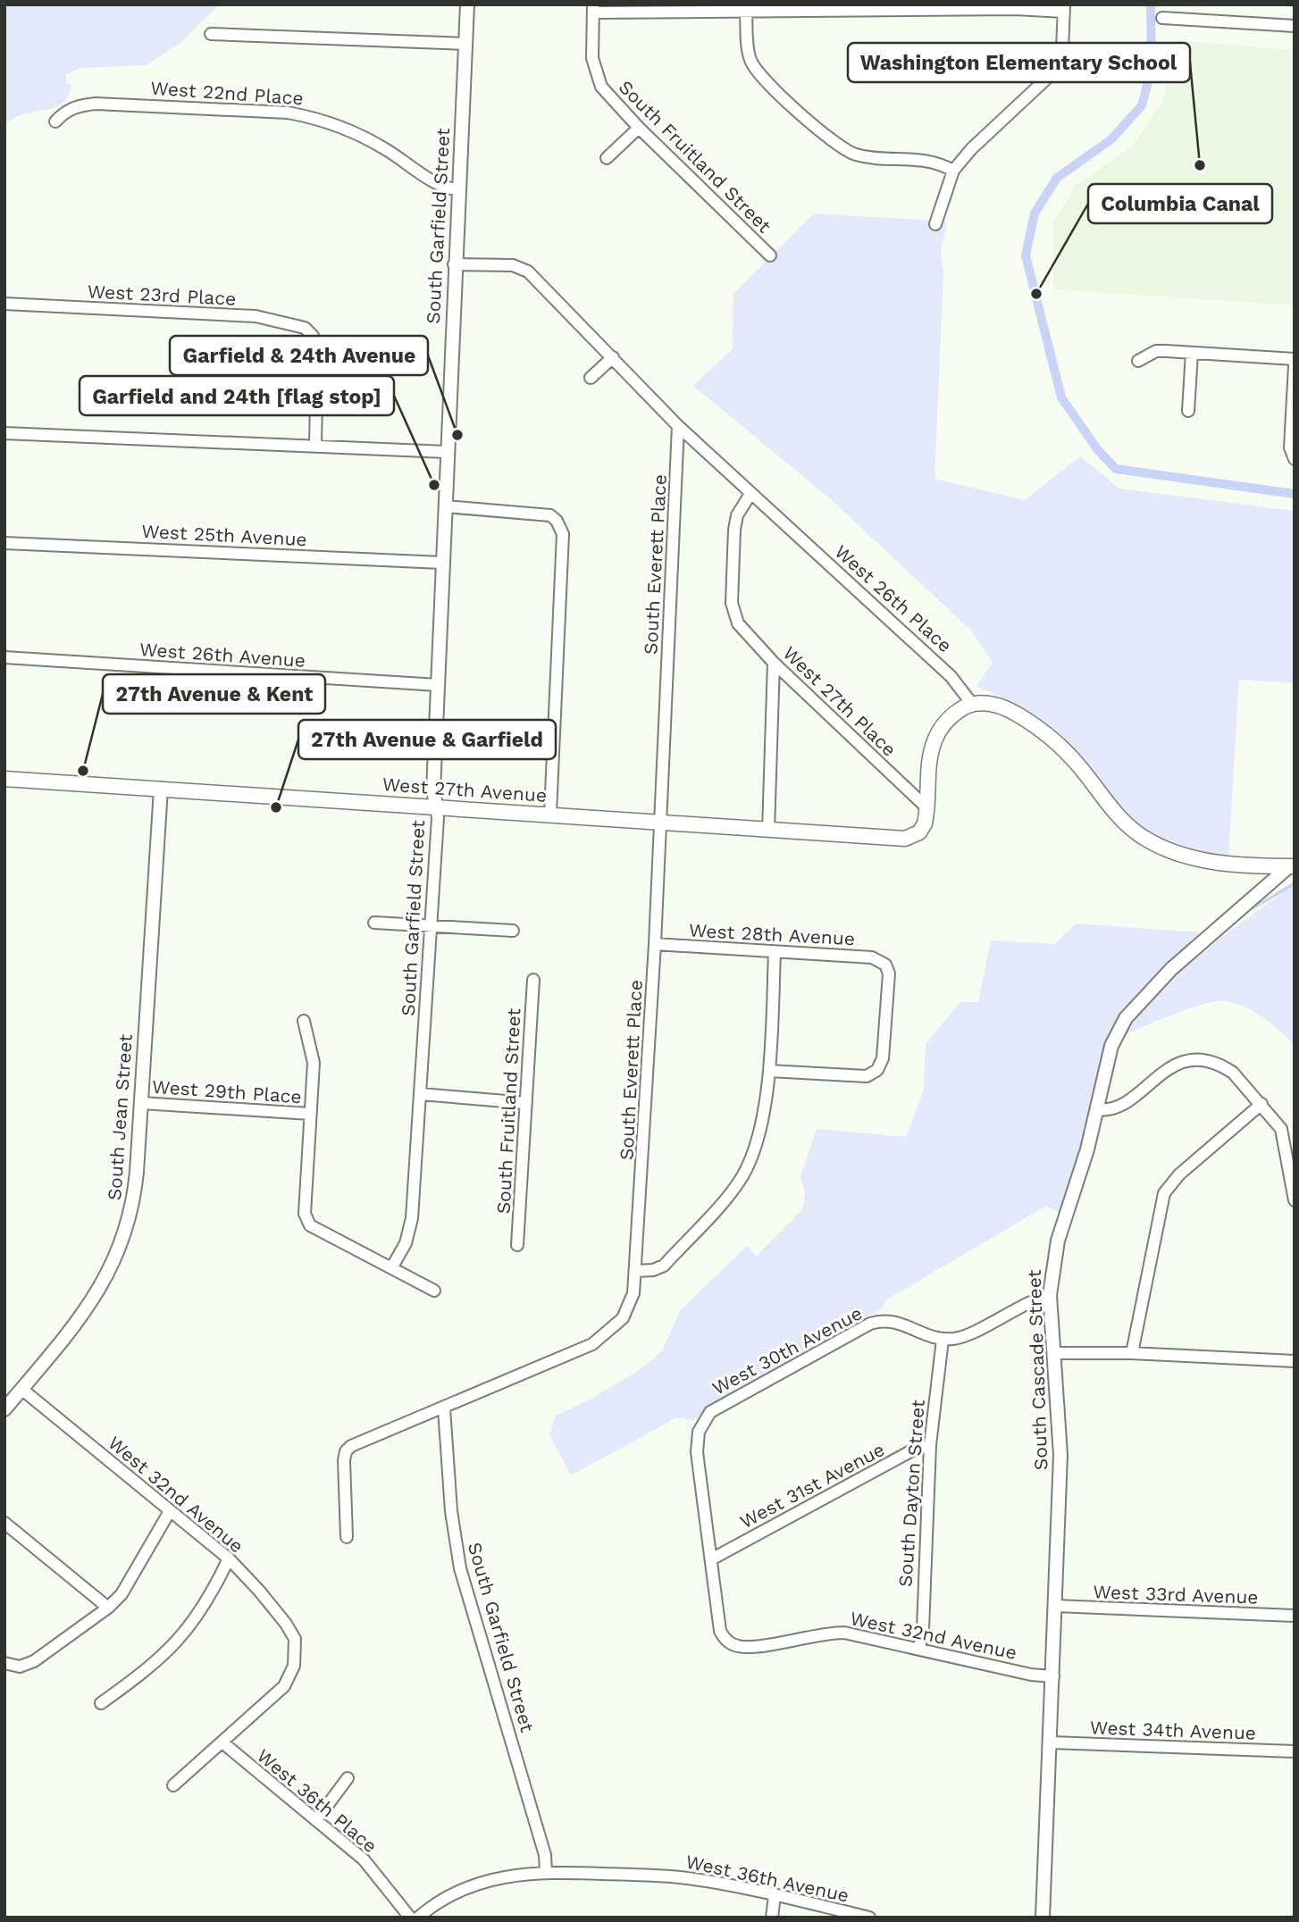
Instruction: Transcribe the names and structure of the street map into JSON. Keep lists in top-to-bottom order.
{
  "streets": {
    "main road": ["West 27th Avenue"],
    "street": [
      "West 22nd Place",
      "South Fruitland Street",
      "South Garfield Street",
      "West 23rd Place",
      "West 25th Avenue",
      "South Everett Place",
      "West 26th Place",
      "West 26th Avenue",
      "West 27th Place",
      "West 28th Avenue",
      "West 29th Place",
      "South Jean Street",
      "West 30th Avenue",
      "South Cascade Street",
      "West 31st Avenue",
      "South Dayton Street",
      "West 32nd Avenue",
      "West 33rd Avenue",
      "West 34th Avenue",
      "West 36th Place",
      "West 36th Avenue"
    ]
  },
  "crossings": [
    ["West 22nd Place", "South Garfield Street"],
    ["South Garfield Street", "West 25th Avenue"],
    ["South Garfield Street", "South Everett Place"],
    ["South Garfield Street", "West 26th Place"],
    ["South Garfield Street", "West 26th Avenue"],
    ["South Garfield Street", "West 27th Avenue"],
    ["South Garfield Street", "West 36th Avenue"],
    ["South Everett Place", "West 26th Place"],
    ["South Everett Place", "West 27th Avenue"],
    ["South Everett Place", "West 28th Avenue"],
    ["West 26th Place", "West 27th Place"],
    ["West 27th Place", "West 27th Avenue"],
    ["West 27th Avenue", "South Jean Street"],
    ["West 29th Place", "South Jean Street"],
    ["South Jean Street", "West 32nd Avenue"],
    ["West 30th Avenue", "West 31st Avenue"],
    ["West 30th Avenue", "South Dayton Street"],
    ["West 30th Avenue", "West 32nd Avenue"],
    ["South Cascade Street", "West 32nd Avenue"],
    ["South Cascade Street", "West 33rd Avenue"],
    ["South Cascade Street", "West 34th Avenue"],
    ["West 31st Avenue", "South Dayton Street"],
    ["West 31st Avenue", "West 32nd Avenue"],
    ["South Dayton Street", "West 32nd Avenue"],
    ["West 32nd Avenue", "West 36th Place"]
  ],
  "places": [
    "Washington Elementary School",
    "Columbia Canal",
    "Garfield & 24th Avenue",
    "Garfield and 24th [flag stop]",
    "27th Avenue & Kent",
    "27th Avenue & Garfield"
  ]
}
